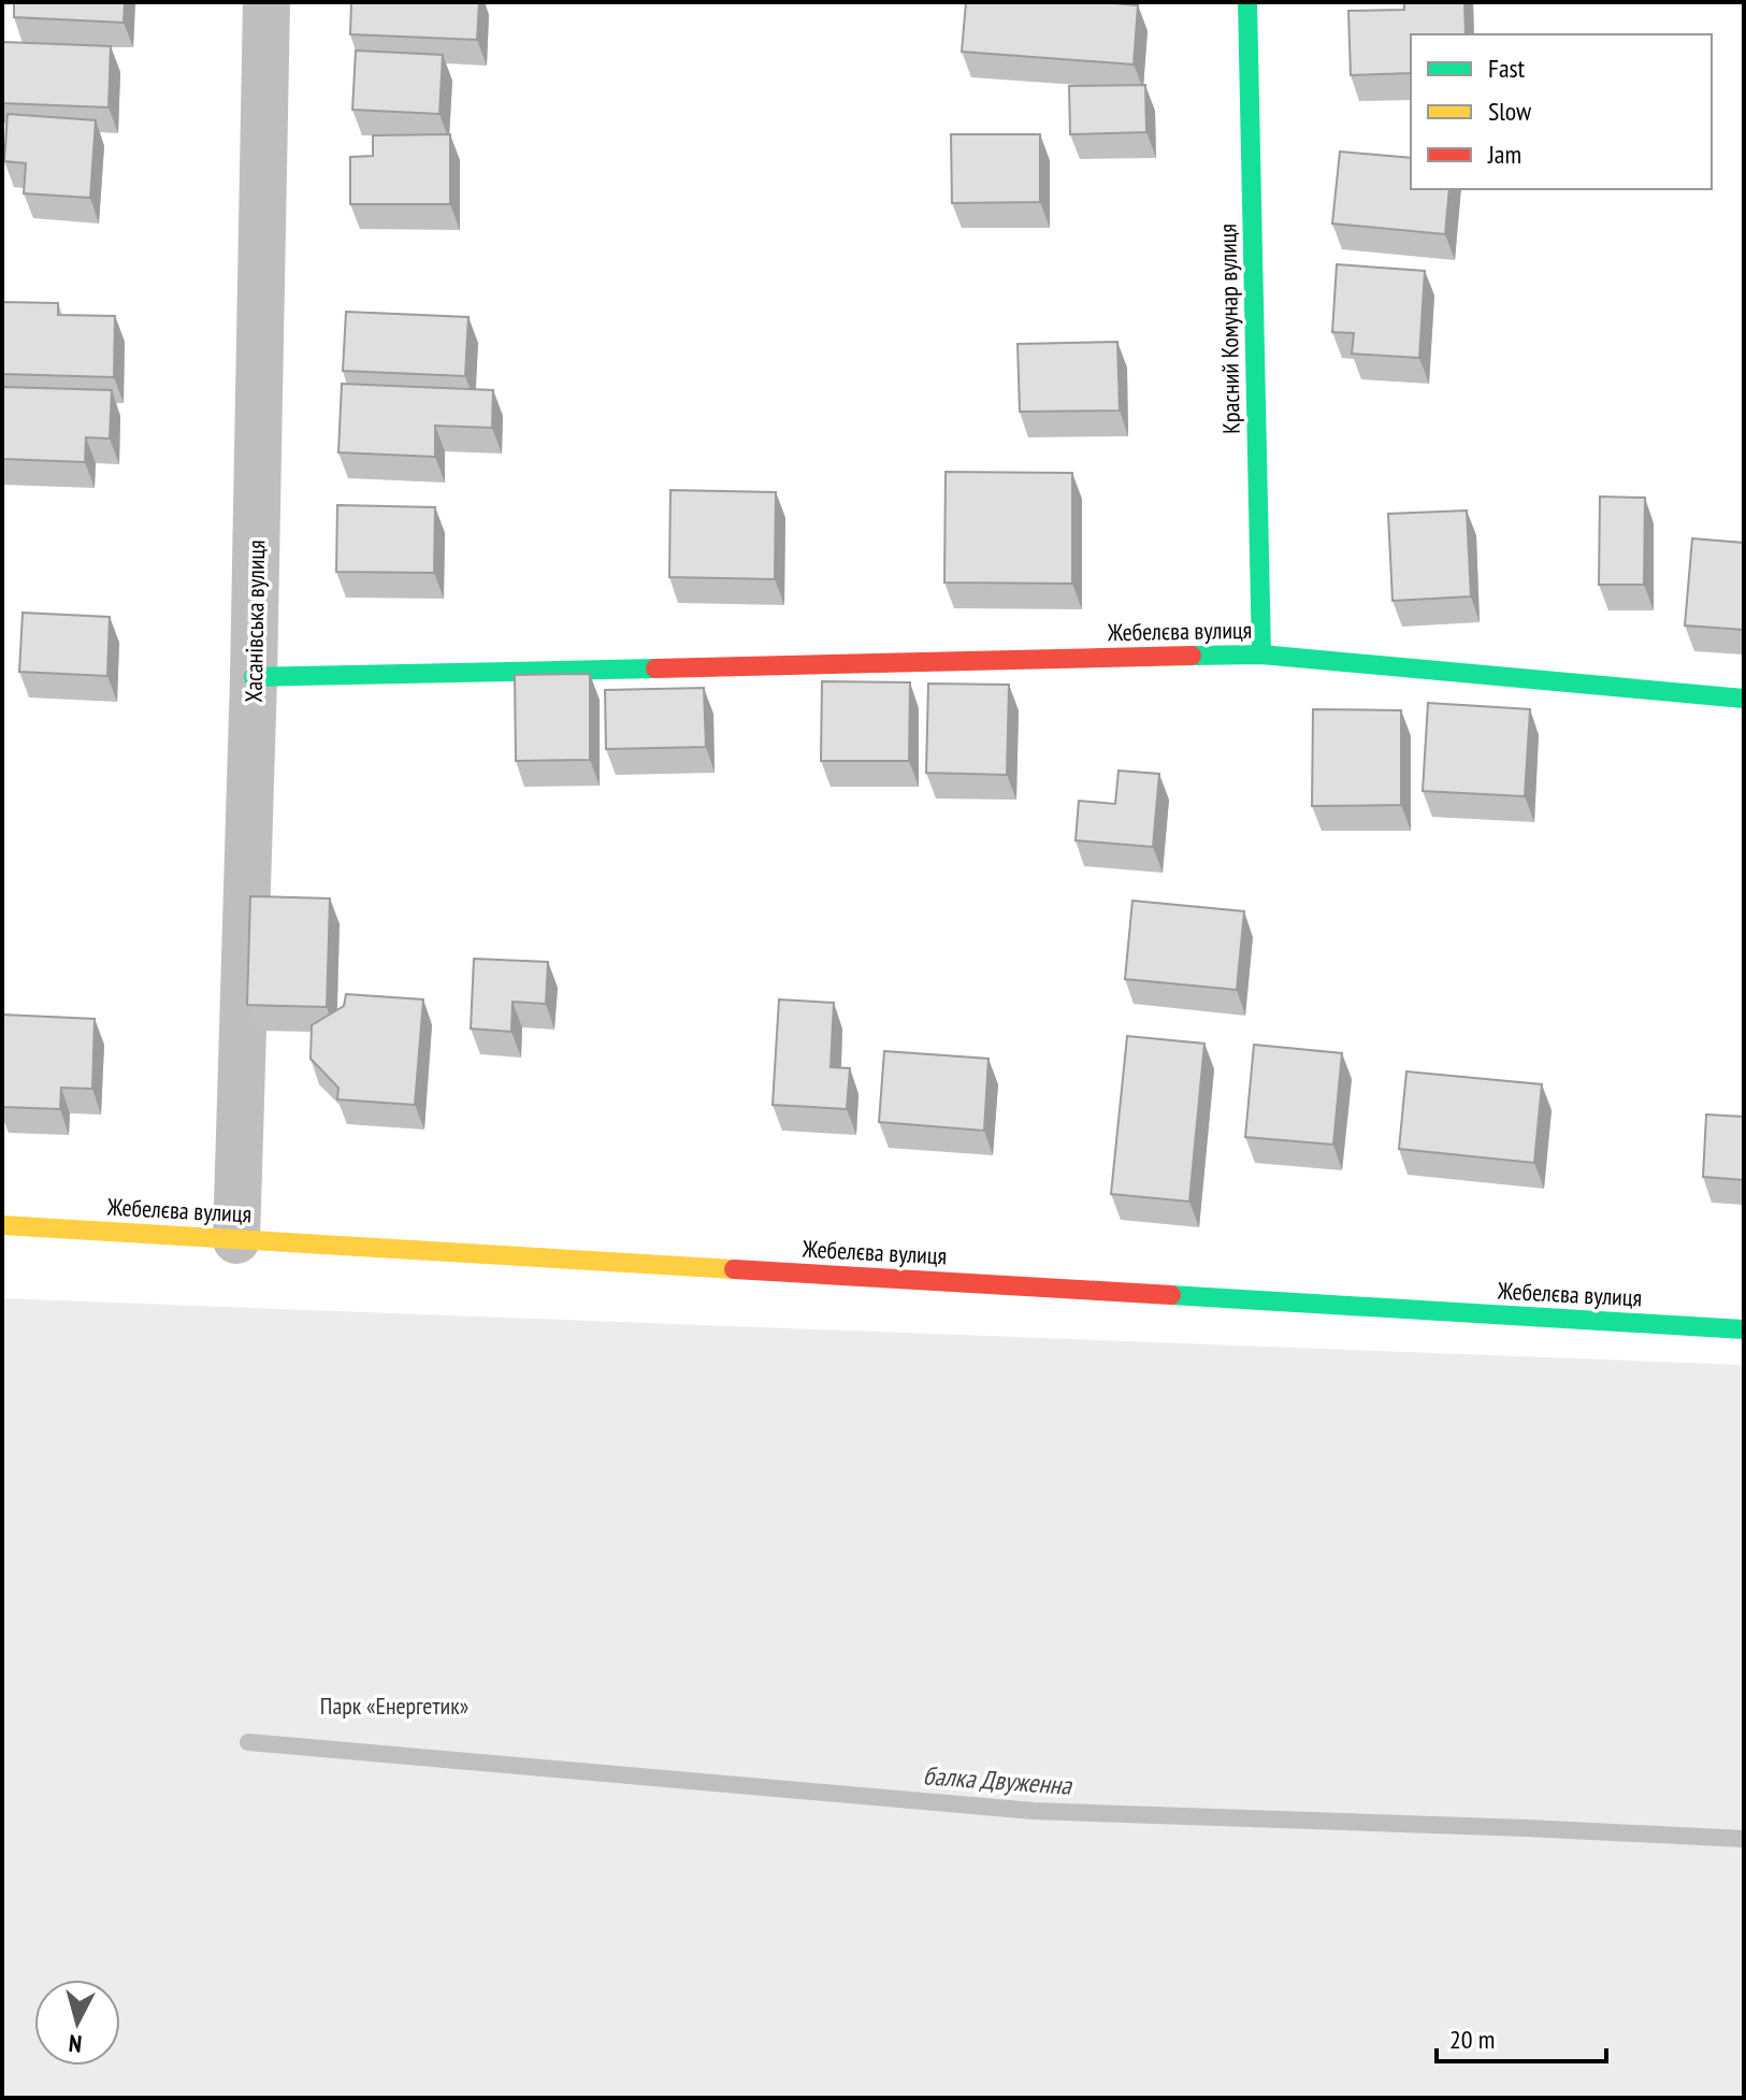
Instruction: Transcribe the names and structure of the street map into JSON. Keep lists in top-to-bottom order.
{
  "streets": {
    "street": ["Красний Комунар вулиця", "Хасанівська вулиця", "Жебелєва вулиця"]
  },
  "crossings": [
    ["Красний Комунар вулиця", "Жебелєва вулиця"],
    ["Хасанівська вулиця", "Жебелєва вулиця"]
  ],
  "water": ["балка Двуженна"],
  "parks": ["Парк «Енергетик»"],
  "legend": ["Fast", "Slow", "Jam"],
  "scale_bar": "20 m",
  "north": "bottom"
}
